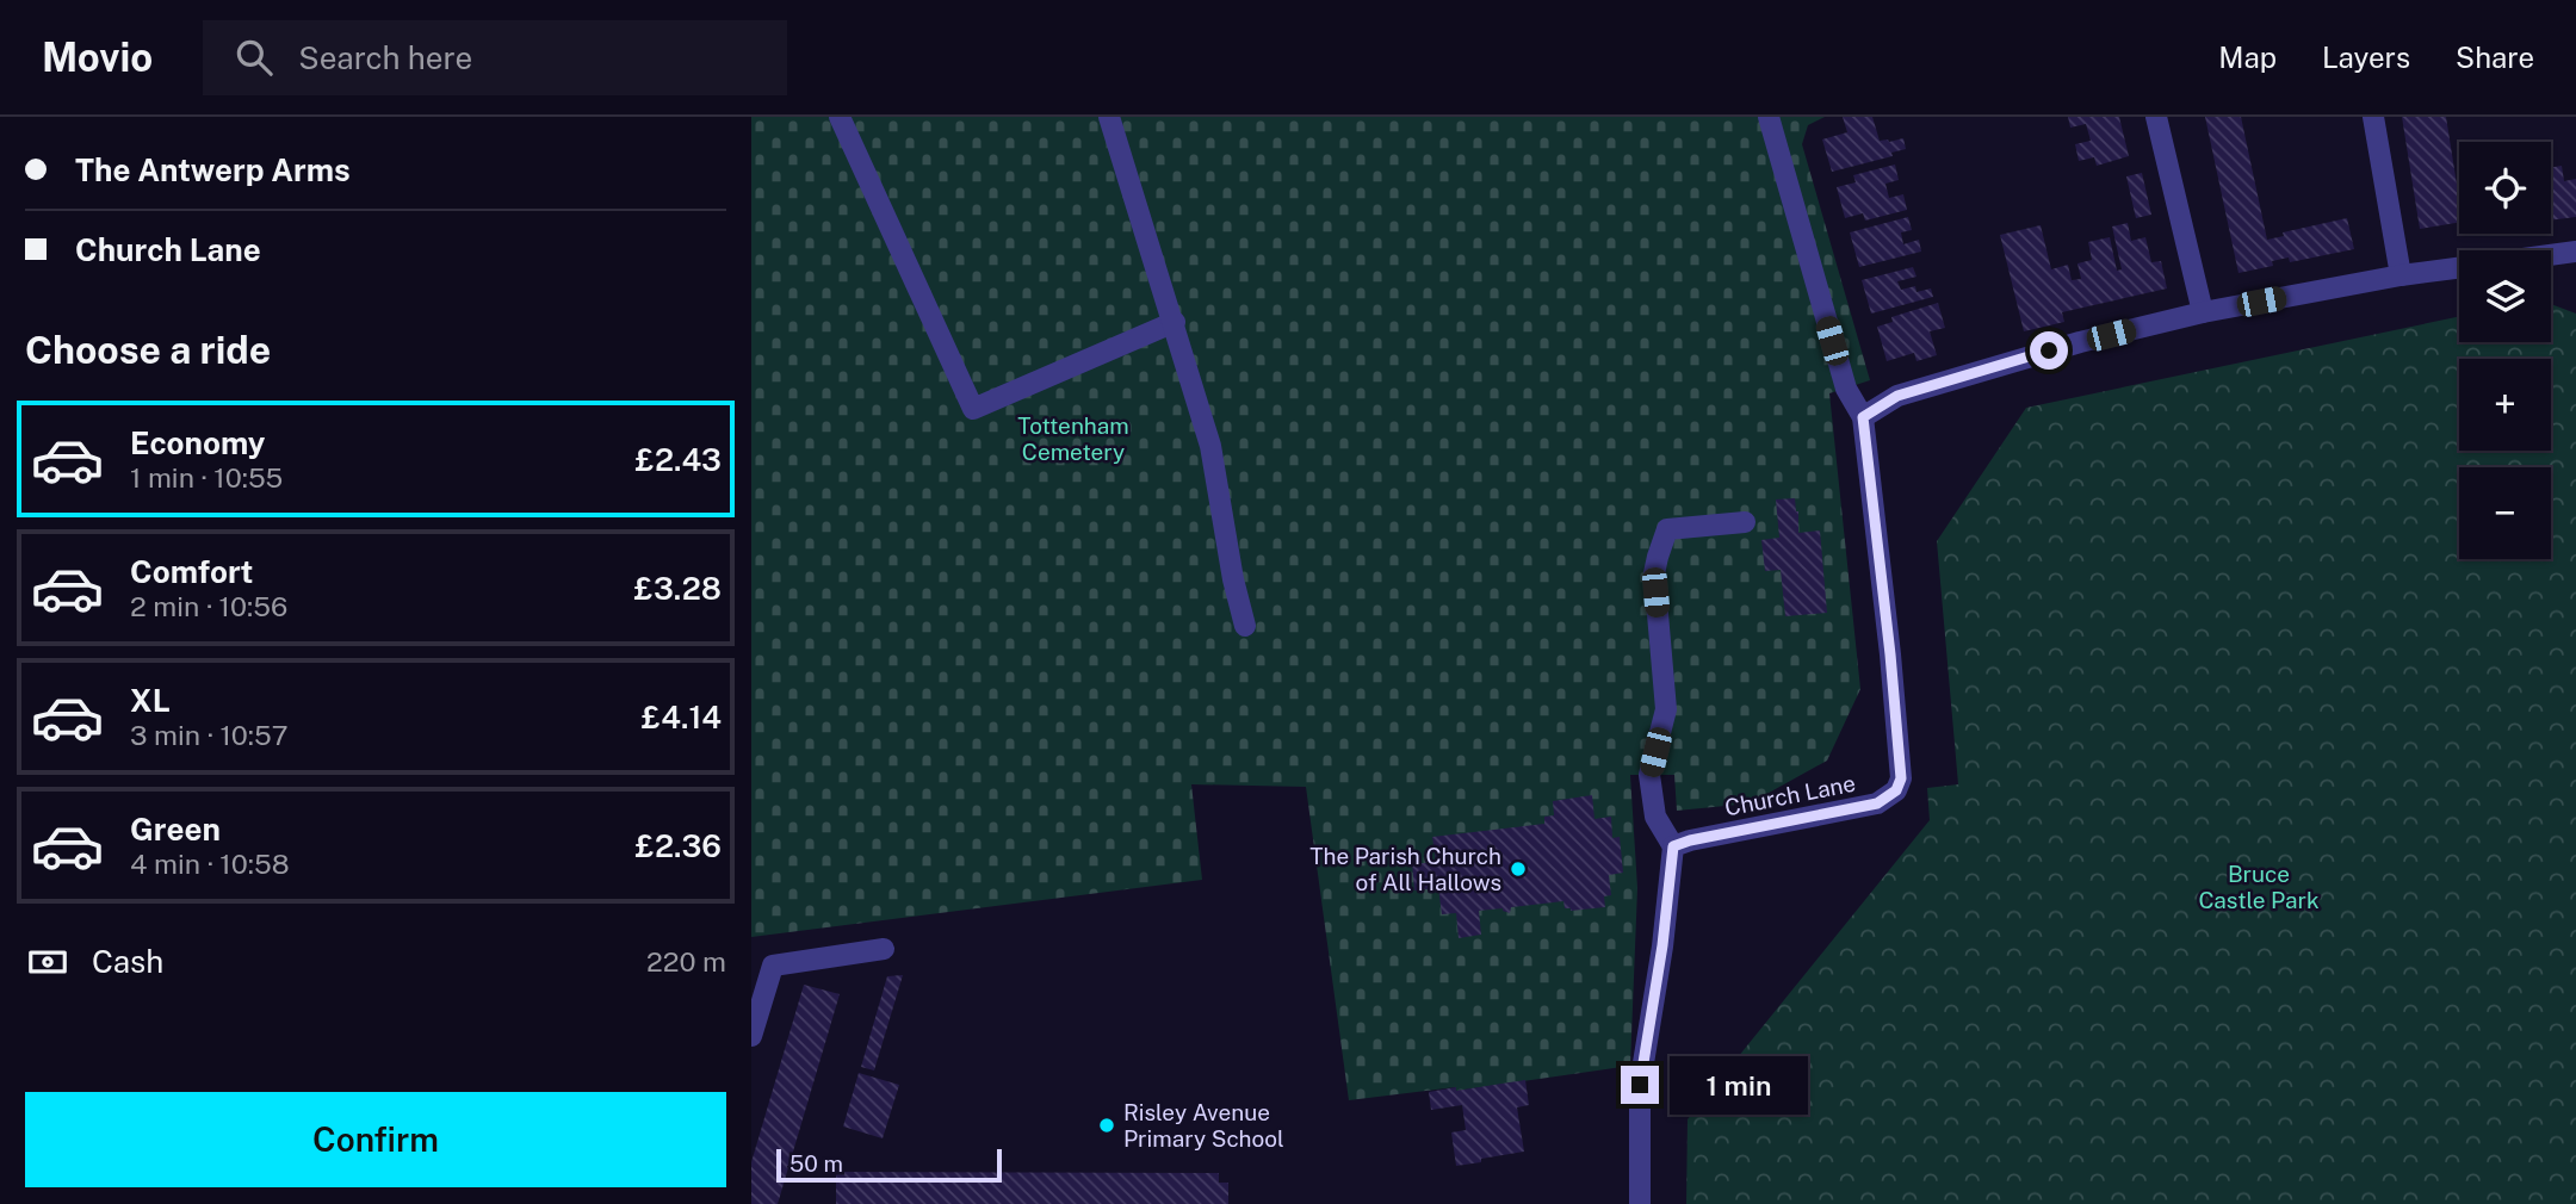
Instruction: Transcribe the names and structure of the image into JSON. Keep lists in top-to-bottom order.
{
  "streets": {
    "street": ["Church Lane"]
  },
  "parks": ["Tottenham Cemetery", "Bruce Castle Park"],
  "places": ["The Parish Church of All Hallows", "Risley Avenue Primary School"],
  "scale_bar": "50 m",
  "page": {
    "header": "Movio",
    "search": "Search here",
    "nav": ["Map", "Layers", "Share"],
    "banner": ["The Antwerp Arms", "Church Lane"],
    "map_buttons": ["+", "−"],
    "heading": "Choose a ride",
    "list": [
      {
        "name": "Economy",
        "note": "1 min · 10:55",
        "value": "£2.43"
      },
      {
        "name": "Comfort",
        "note": "2 min · 10:56",
        "value": "£3.28"
      },
      {
        "name": "XL",
        "note": "3 min · 10:57",
        "value": "£4.14"
      },
      {
        "name": "Green",
        "note": "4 min · 10:58",
        "value": "£2.36"
      }
    ],
    "pay": ["Cash", "220 m"],
    "bubble": "1 min",
    "buttons": "Confirm",
    "scale": "50 m"
  }
}
